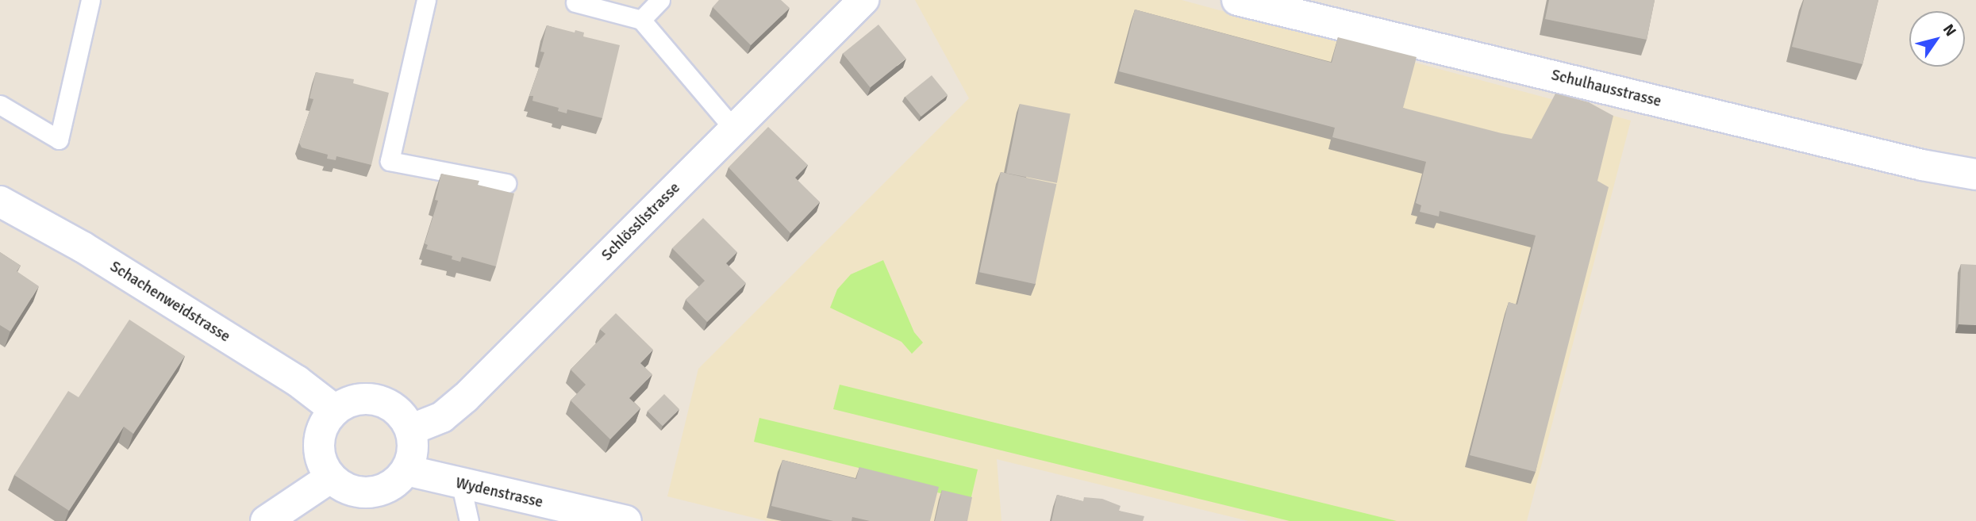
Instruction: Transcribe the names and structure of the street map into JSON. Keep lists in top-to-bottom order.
{
  "streets": {
    "street": [
      "Schulhausstrasse",
      "Schlösslistrasse",
      "Schachenweidstrasse",
      "Wydenstrasse"
    ]
  },
  "crossings": [
    ["Schlösslistrasse", "Schachenweidstrasse"],
    ["Schlösslistrasse", "Wydenstrasse"],
    ["Schachenweidstrasse", "Wydenstrasse"]
  ],
  "north": "top right"
}
